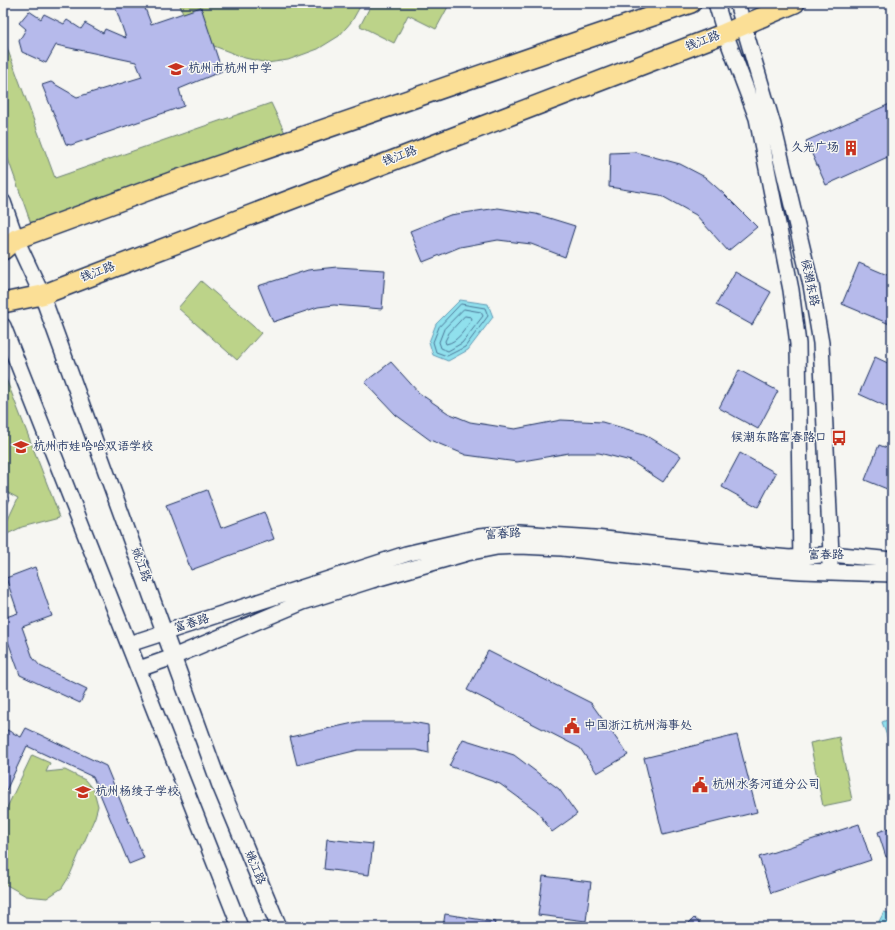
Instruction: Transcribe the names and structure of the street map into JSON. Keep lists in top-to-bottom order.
{
  "streets": {
    "main road": ["钱江路"],
    "street": ["候潮东路", "富春路", "姚江路"]
  },
  "crossings": [
    ["钱江路", "候潮东路"],
    ["钱江路", "姚江路"],
    ["候潮东路", "富春路"],
    ["富春路", "姚江路"]
  ],
  "places": {
    "school or university": ["杭州市杭州中学", "杭州市娃哈哈双语学校", "杭州杨绫子学校"],
    "building": ["久光广场"],
    "bus stop": ["候潮东路富春路口"],
    "public building": ["中国浙江杭州海事处", "杭州水务河道分公司"]
  }
}
